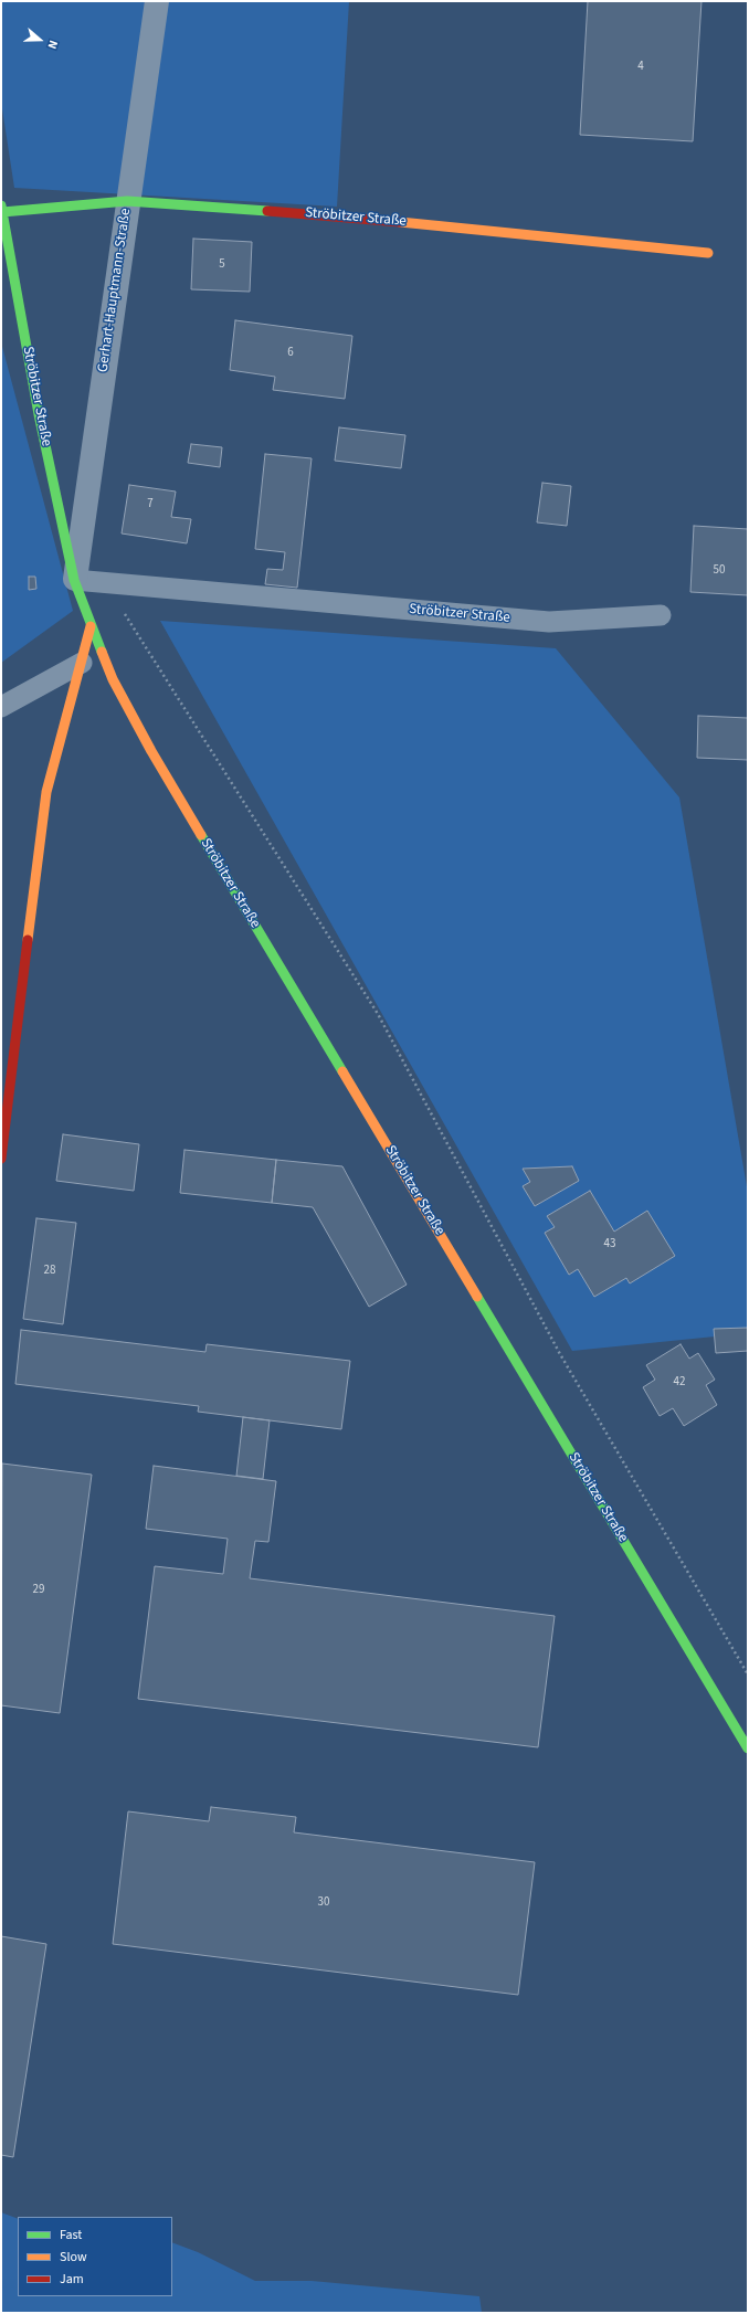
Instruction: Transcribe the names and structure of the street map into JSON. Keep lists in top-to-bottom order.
{
  "streets": {
    "street": ["Ströbitzer Straße", "Gerhart-Hauptmann-Straße"]
  },
  "crossings": [
    ["Ströbitzer Straße", "Gerhart-Hauptmann-Straße"]
  ],
  "house_numbers": [
    "4",
    "5",
    "6",
    "7",
    "50",
    "43",
    "28",
    "42",
    "29",
    "30"
  ],
  "legend": ["Fast", "Slow", "Jam"],
  "north": "right"
}
